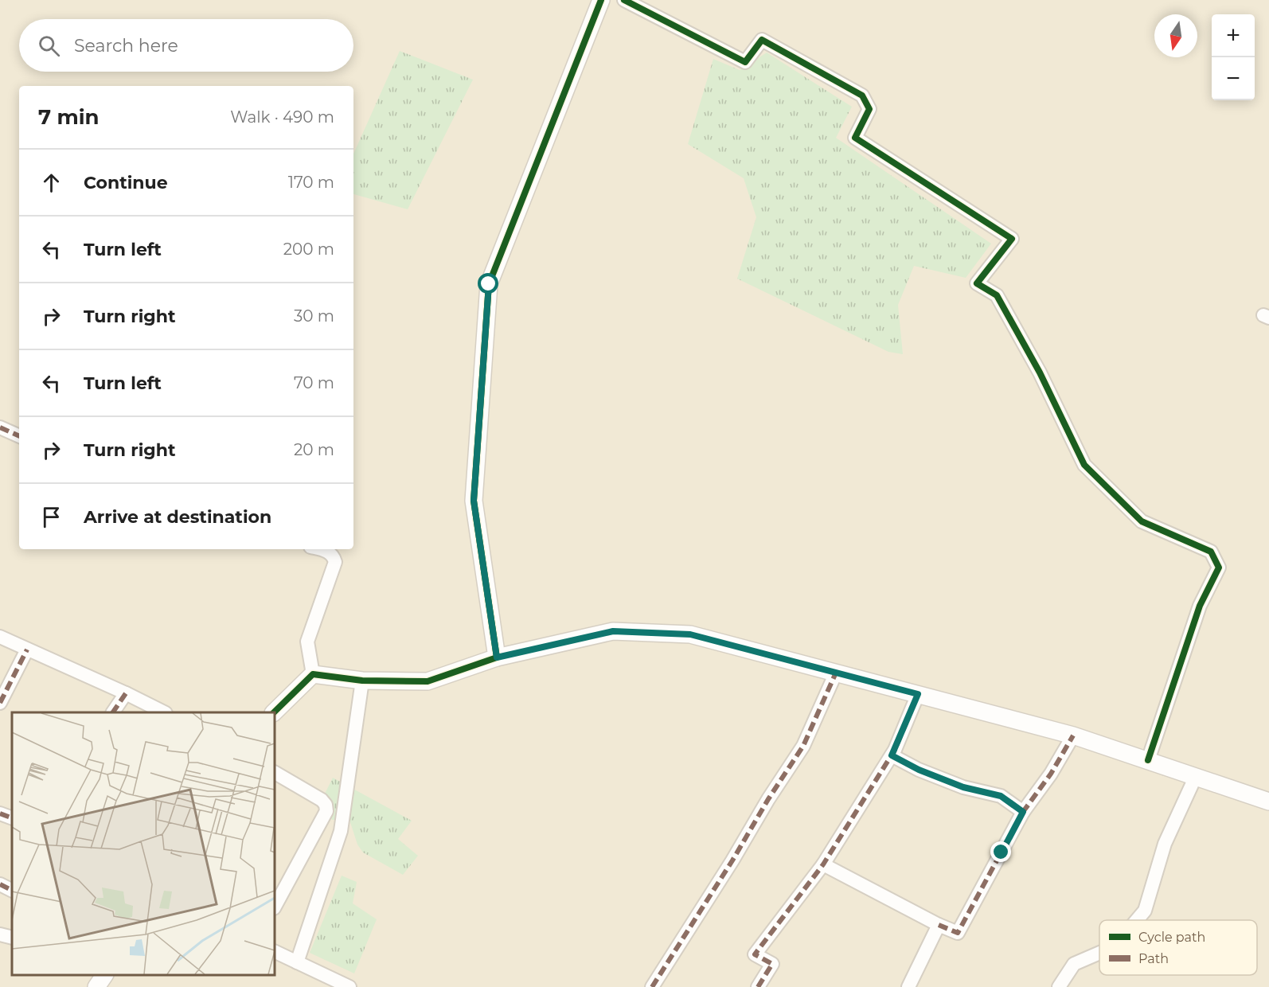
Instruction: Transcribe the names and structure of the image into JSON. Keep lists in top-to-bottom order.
{
  "legend": ["Cycle path", "Path"],
  "north": "bottom",
  "page": {
    "map_buttons": ["+", "−"],
    "search": "Search here",
    "heading": ["7 min", "Walk · 490 m"],
    "list": [
      ["Continue", "170 m"],
      ["Turn left", "200 m"],
      ["Turn right", "30 m"],
      ["Turn left", "70 m"],
      ["Turn right", "20 m"],
      "Arrive at destination"
    ]
  }
}
